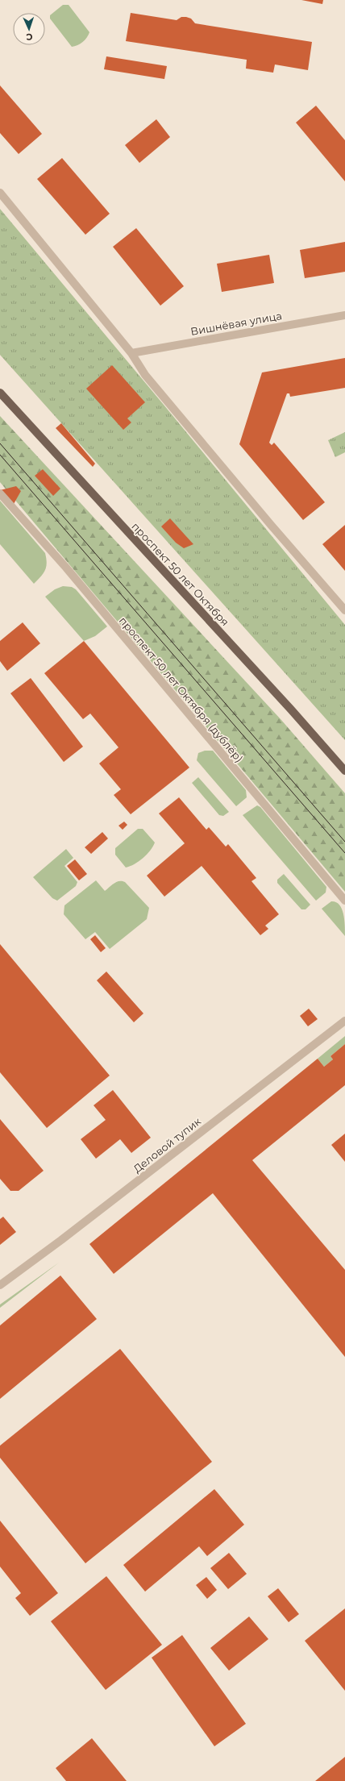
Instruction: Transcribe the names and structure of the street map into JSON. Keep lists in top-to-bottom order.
{
  "streets": {
    "main road": ["проспект 50 лет Октября"],
    "street": ["Вишнёвая улица", "проспект 50 лет Октября (дублёр)", "Деловой тупик"]
  },
  "north": "bottom"
}
